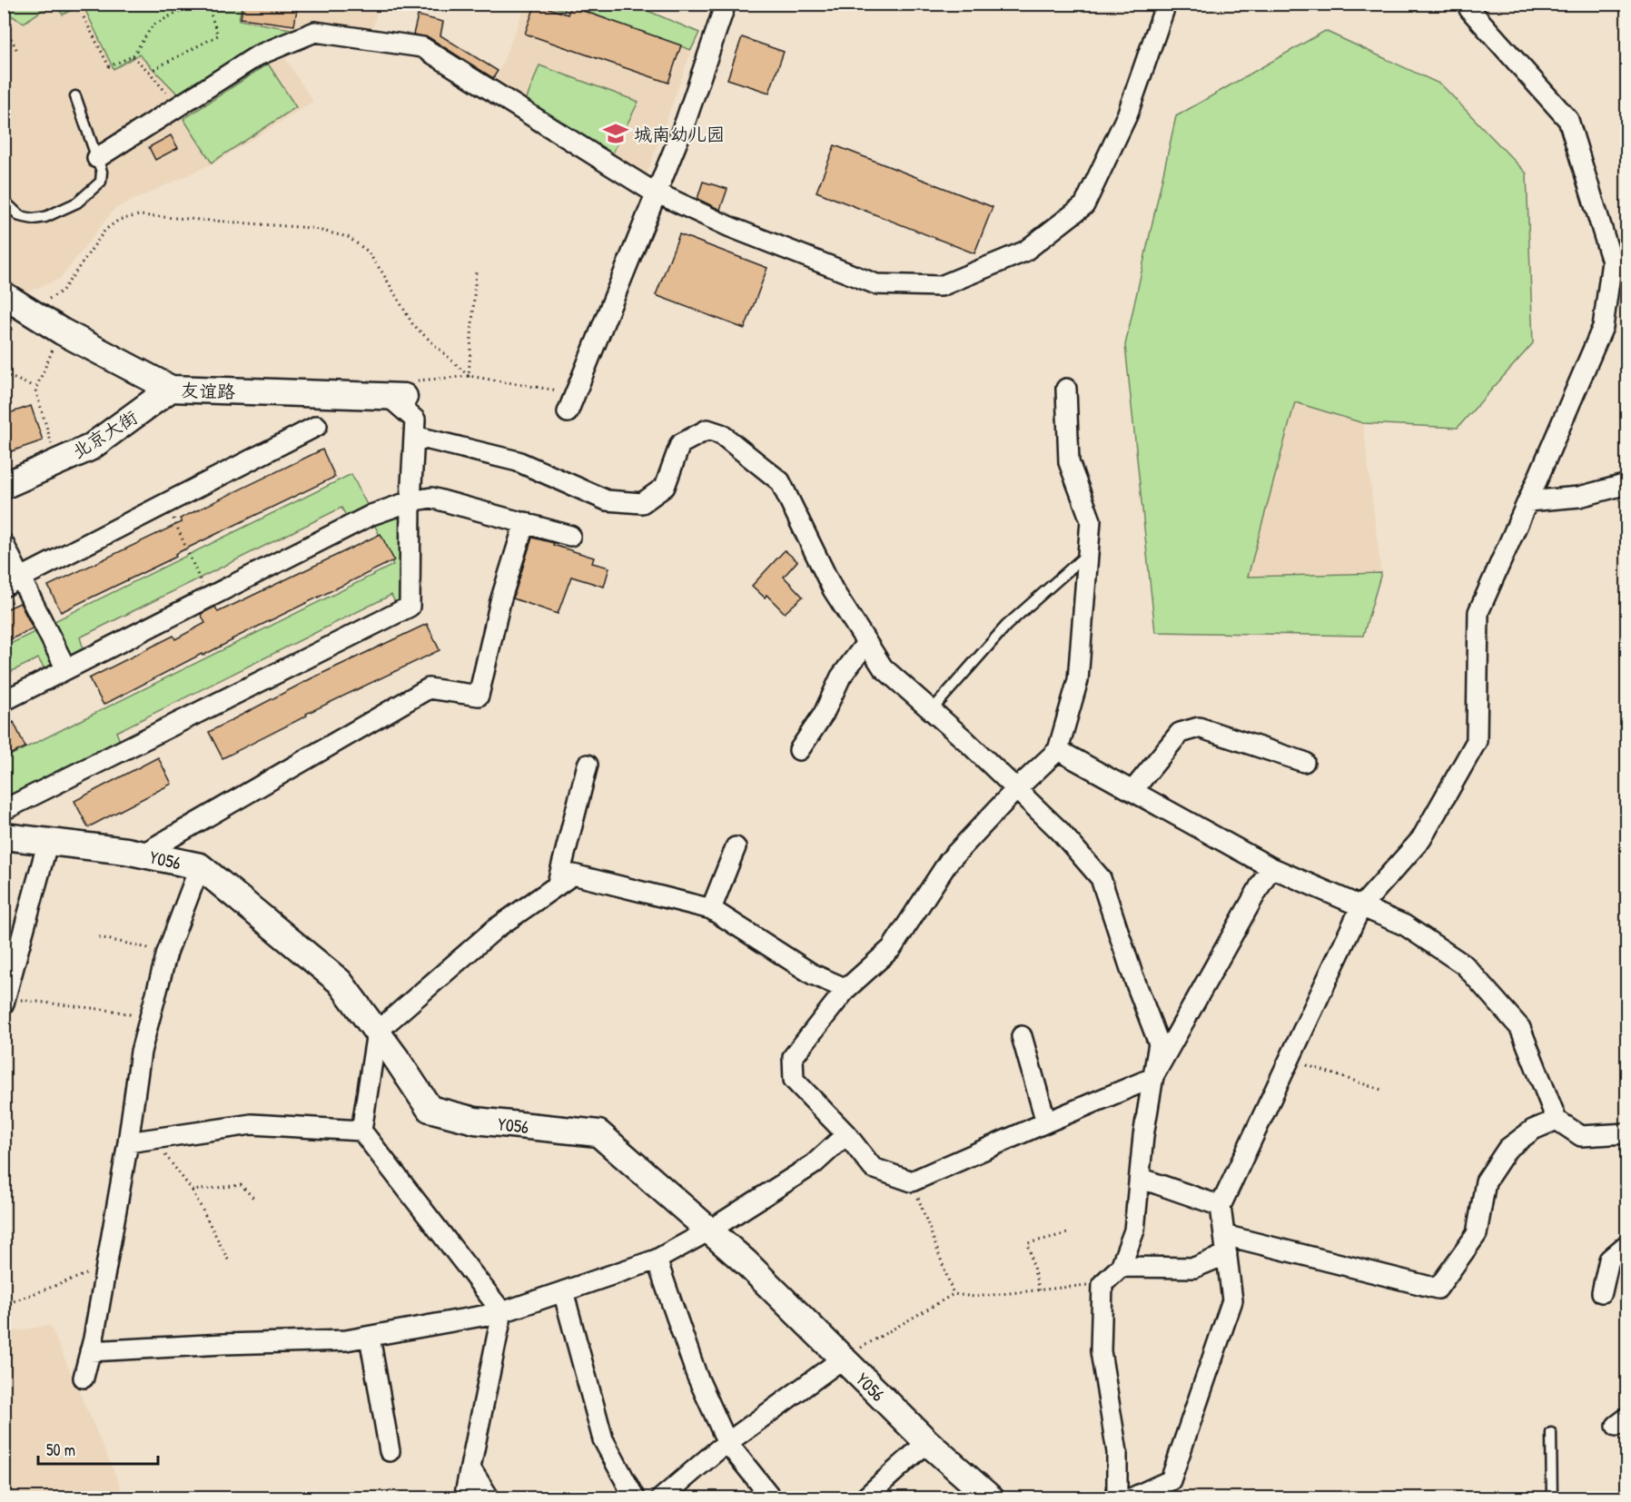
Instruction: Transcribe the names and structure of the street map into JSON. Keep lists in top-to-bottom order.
{
  "streets": {
    "street": ["友谊路", "北京大街", "Y056"]
  },
  "crossings": [
    ["友谊路", "北京大街"]
  ],
  "places": {
    "school or university": ["城南幼儿园"]
  },
  "scale_bar": "50 m"
}
